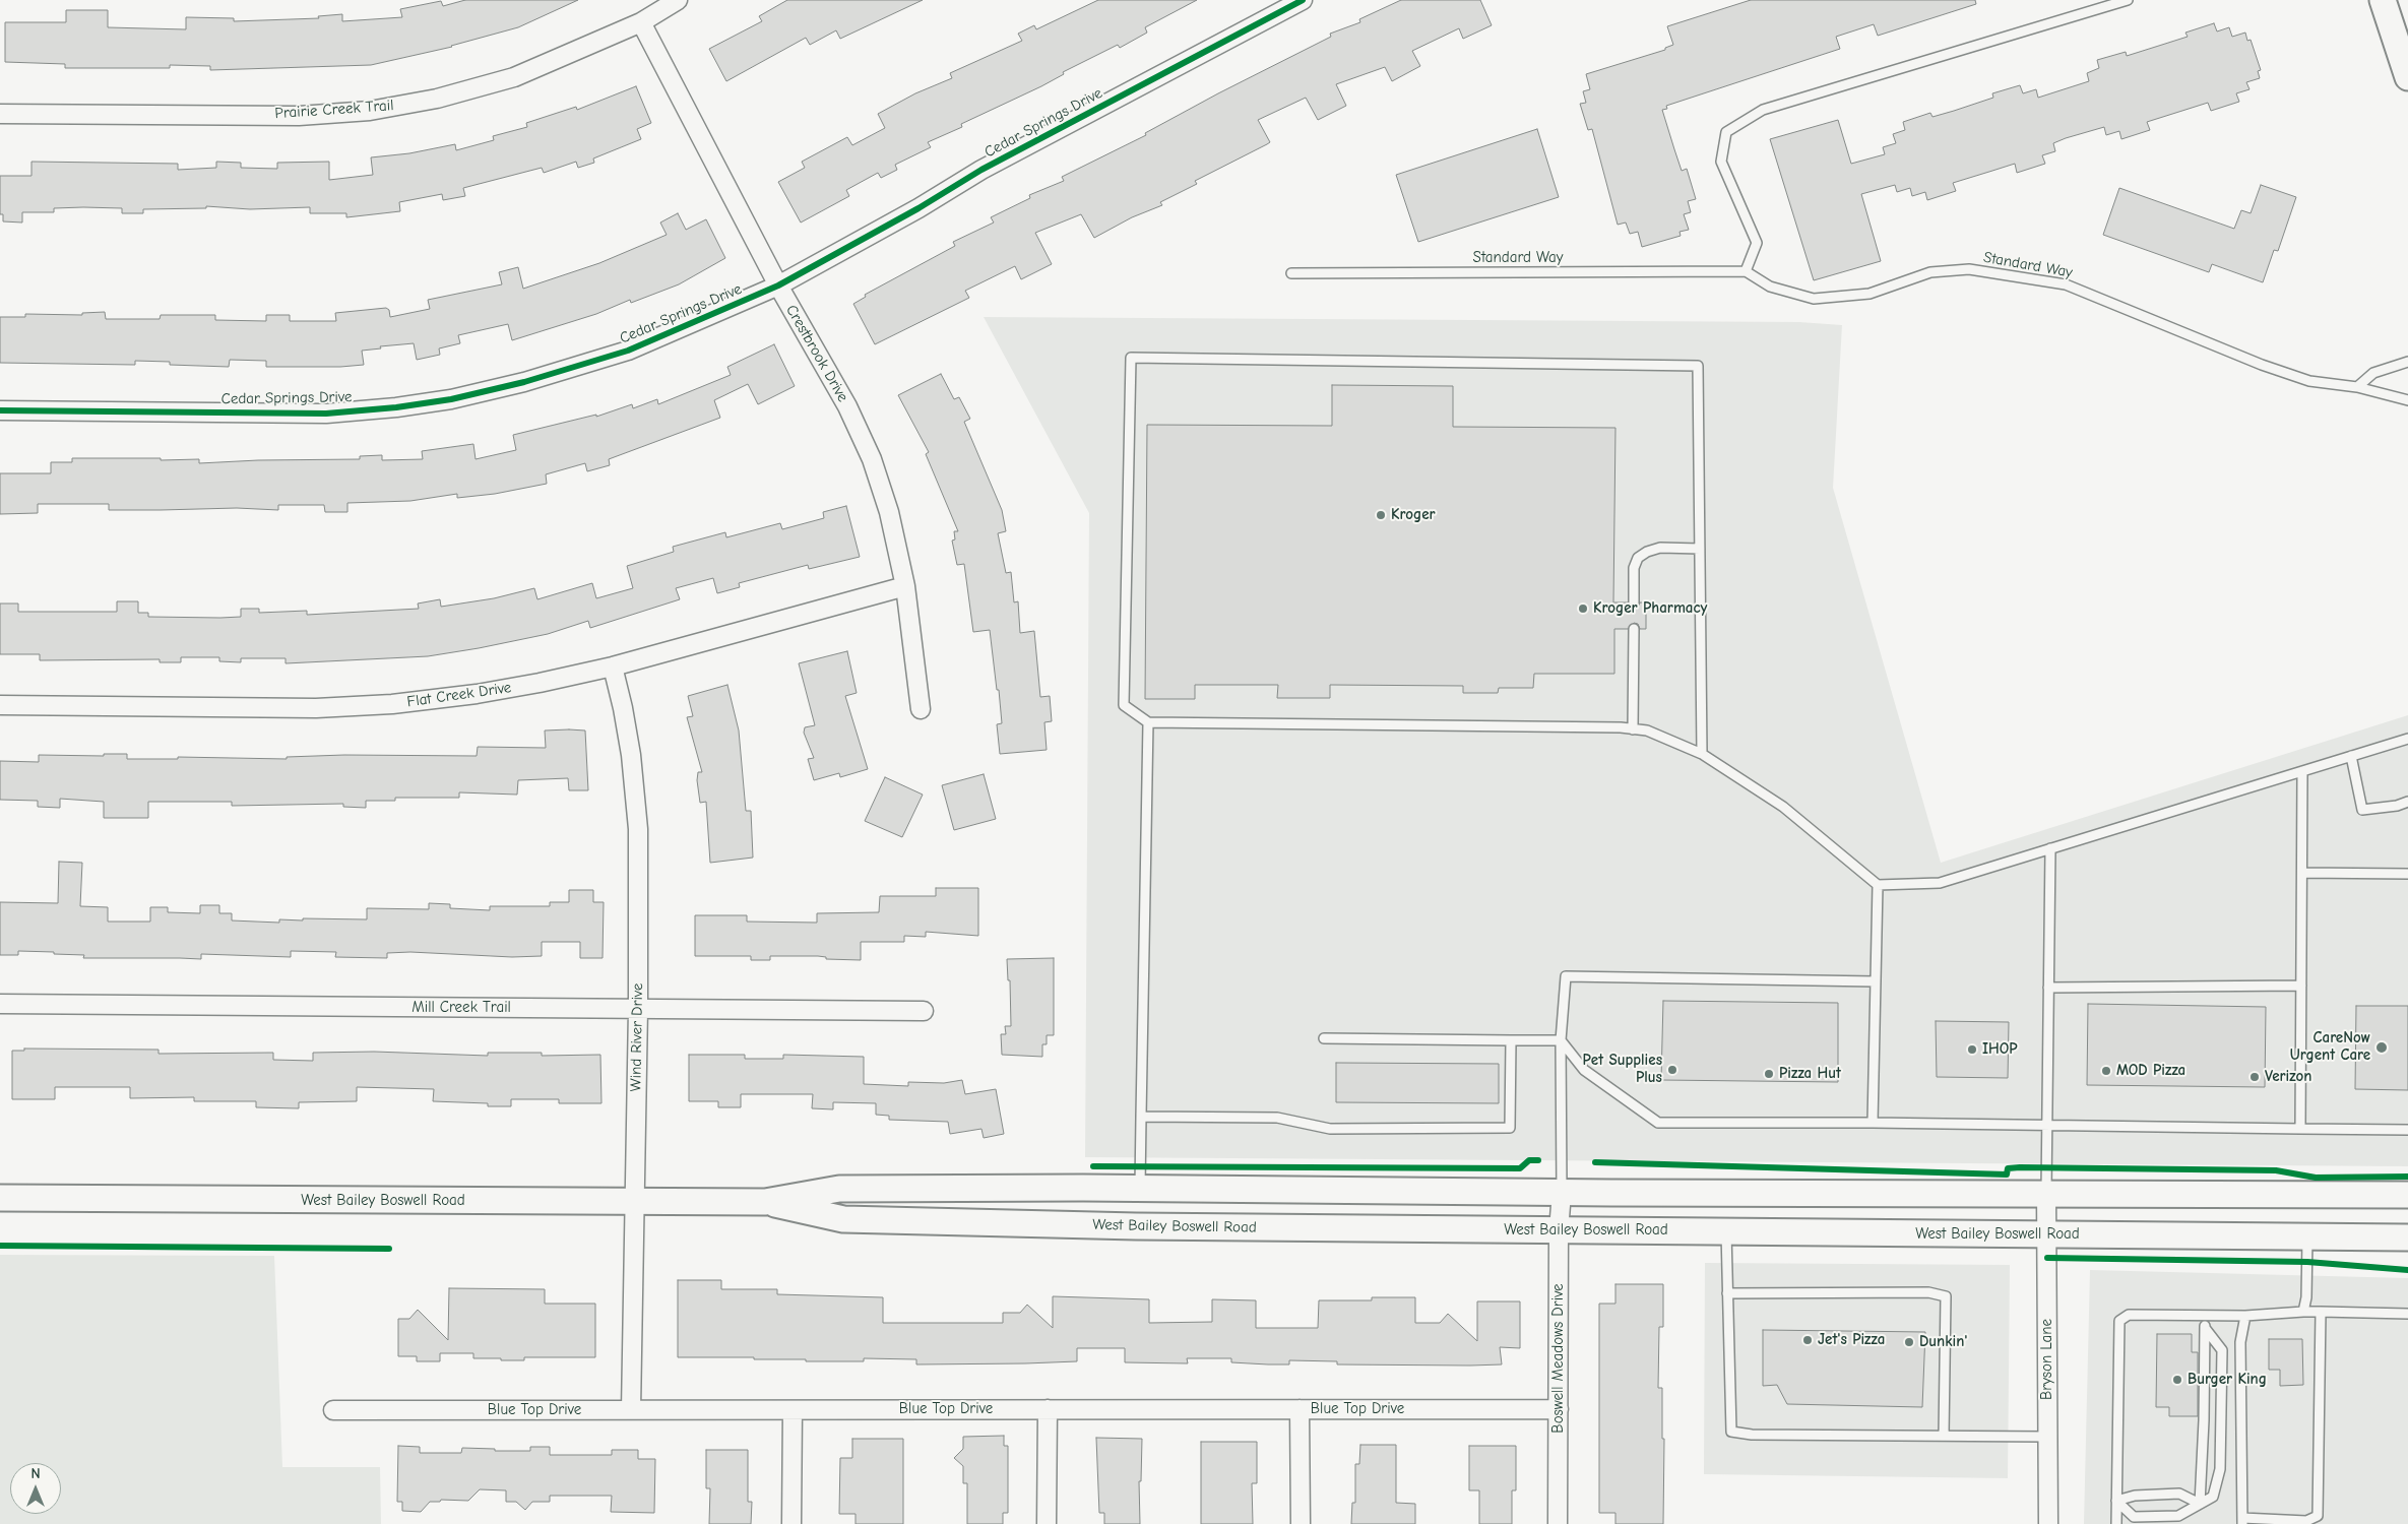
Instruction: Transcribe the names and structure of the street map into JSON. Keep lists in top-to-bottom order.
{
  "streets": {
    "main road": ["West Bailey Boswell Road"],
    "street": [
      "Prairie Creek Trail",
      "Cedar Springs Drive",
      "Crestbrook Drive",
      "Flat Creek Drive",
      "Mill Creek Trail",
      "Wind River Drive",
      "Boswell Meadows Drive",
      "Bryson Lane",
      "Blue Top Drive"
    ],
    "lane": ["Standard Way"]
  },
  "crossings": [
    ["Prairie Creek Trail", "Crestbrook Drive"],
    ["Cedar Springs Drive", "Crestbrook Drive"],
    ["Crestbrook Drive", "Flat Creek Drive"],
    ["Flat Creek Drive", "Wind River Drive"],
    ["Mill Creek Trail", "Wind River Drive"],
    ["Wind River Drive", "West Bailey Boswell Road"],
    ["Wind River Drive", "Blue Top Drive"],
    ["West Bailey Boswell Road", "Boswell Meadows Drive"],
    ["West Bailey Boswell Road", "Bryson Lane"],
    ["Boswell Meadows Drive", "Blue Top Drive"]
  ],
  "places": [
    "Kroger",
    "Kroger Pharmacy",
    "CareNow Urgent Care",
    "IHOP",
    "Pet Supplies Plus",
    "MOD Pizza",
    "Pizza Hut",
    "Verizon",
    "Jet's Pizza",
    "Dunkin'",
    "Burger King"
  ],
  "north": "top"
}
